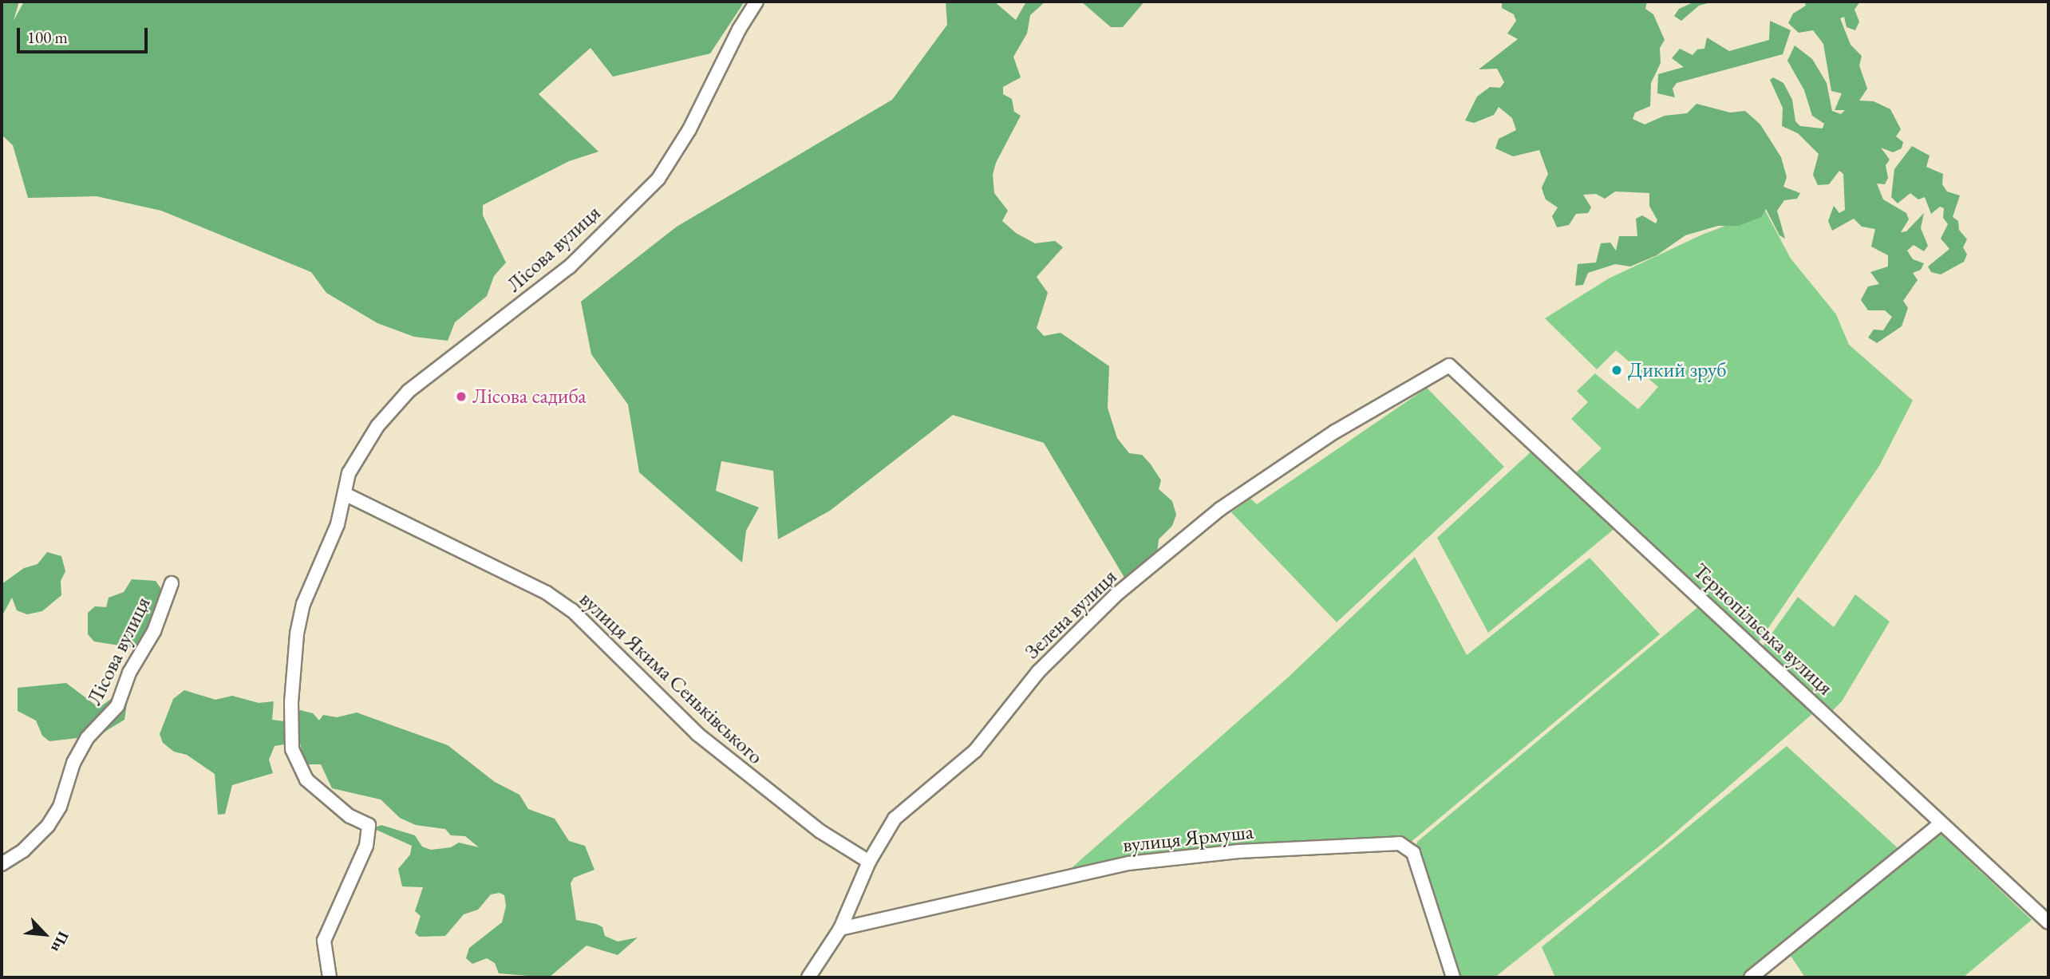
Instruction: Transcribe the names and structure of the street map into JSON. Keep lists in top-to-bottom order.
{
  "streets": {
    "street": [
      "Лісова вулиця",
      "Зелена вулиця",
      "Тернопільська вулиця",
      "вулиця Якима Сеньківського",
      "вулиця Ярмуша"
    ]
  },
  "crossings": [
    ["Лісова вулиця", "вулиця Якима Сеньківського"],
    ["Зелена вулиця", "Тернопільська вулиця"],
    ["Зелена вулиця", "вулиця Якима Сеньківського"],
    ["Зелена вулиця", "вулиця Ярмуша"]
  ],
  "places": ["Дикий зруб", "Лісова садиба"],
  "scale_bar": "100 m",
  "north": "bottom right"
}
